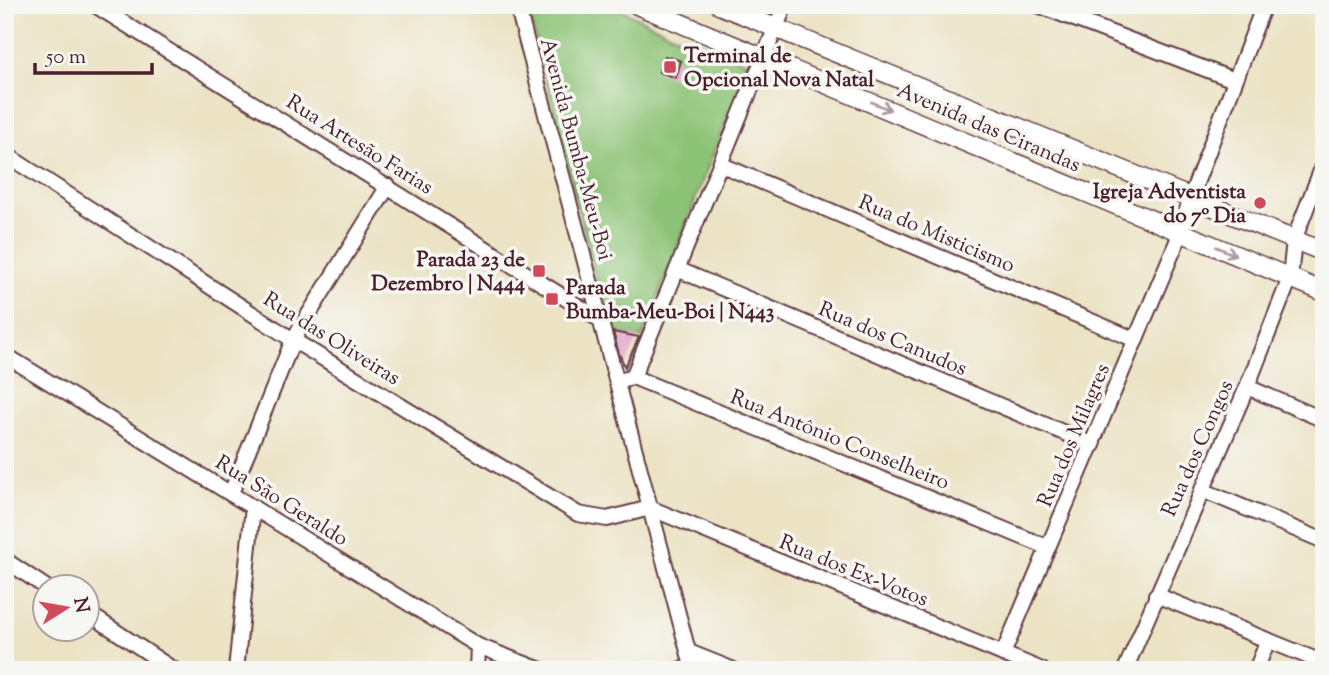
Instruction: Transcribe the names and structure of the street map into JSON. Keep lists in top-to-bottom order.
{
  "streets": {
    "street": [
      "Avenida das Cirandas",
      "Rua Artesão Farias",
      "Avenida Bumba-Meu-Boi",
      "Rua do Misticismo",
      "Rua das Oliveiras",
      "Rua dos Canudos",
      "Rua dos Milagres",
      "Rua Antônio Conselheiro",
      "Rua dos Congos",
      "Rua São Geraldo",
      "Rua dos Ex-Votos"
    ]
  },
  "crossings": [
    ["Avenida das Cirandas", "Rua dos Milagres"],
    ["Avenida das Cirandas", "Rua dos Congos"],
    ["Rua Artesão Farias", "Avenida Bumba-Meu-Boi"],
    ["Avenida Bumba-Meu-Boi", "Rua das Oliveiras"],
    ["Avenida Bumba-Meu-Boi", "Rua dos Ex-Votos"],
    ["Rua do Misticismo", "Rua dos Milagres"],
    ["Rua das Oliveiras", "Rua dos Ex-Votos"],
    ["Rua dos Canudos", "Rua dos Milagres"],
    ["Rua dos Milagres", "Rua Antônio Conselheiro"],
    ["Rua dos Milagres", "Rua dos Ex-Votos"]
  ],
  "places": {
    "transit": ["Terminal de Opcional Nova Natal", "Parada 23 de Dezembro | N444", "Parada Bumba-Meu-Boi | N443"],
    "other": ["Igreja Adventista do 7º Dia"]
  },
  "scale_bar": "50 m",
  "north": "right"
}
